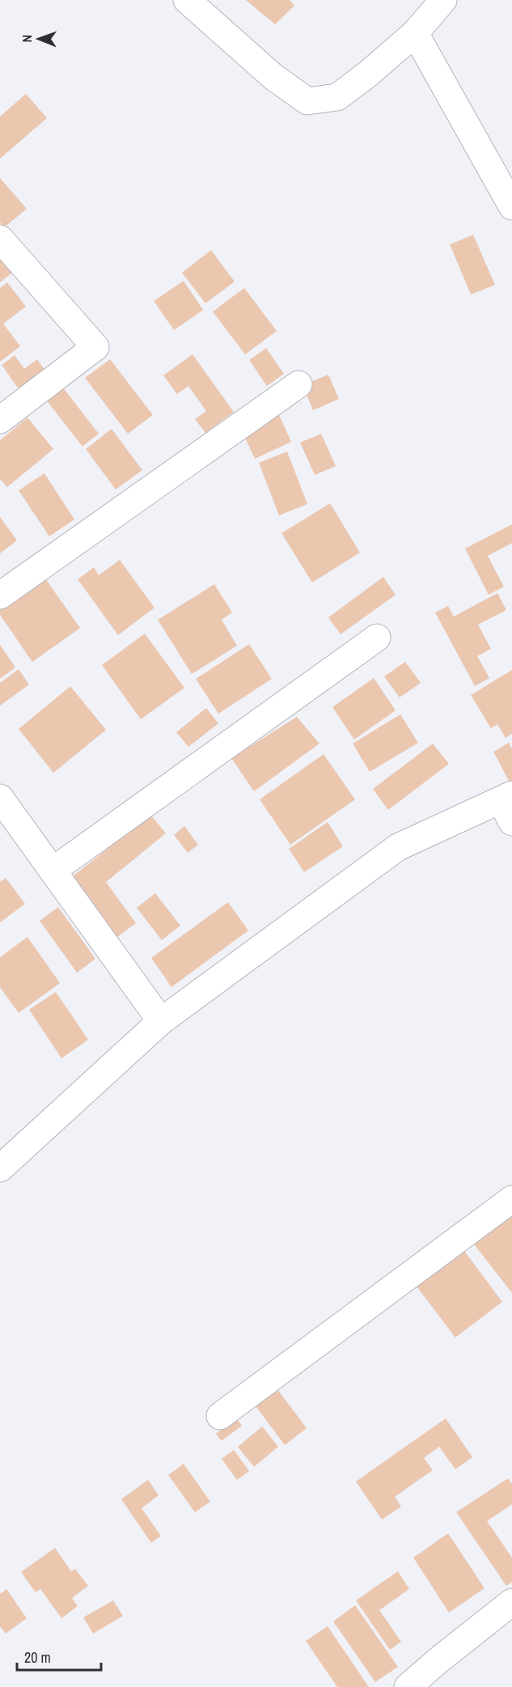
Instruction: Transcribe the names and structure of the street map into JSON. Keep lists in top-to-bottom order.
{
  "scale_bar": "20 m",
  "north": "left"
}
